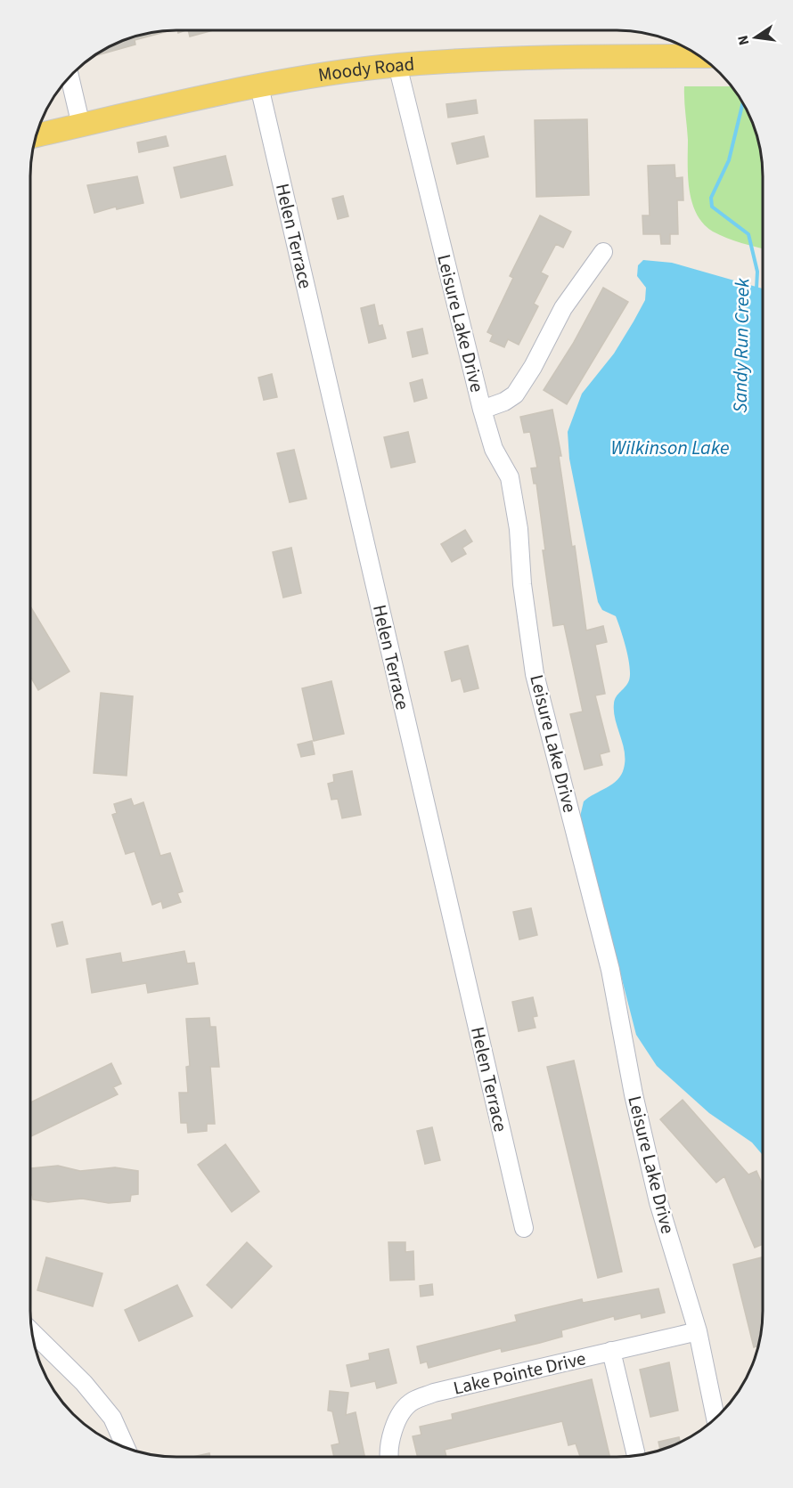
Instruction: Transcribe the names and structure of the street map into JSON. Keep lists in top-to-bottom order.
{
  "streets": {
    "main road": ["Moody Road"],
    "street": ["Helen Terrace", "Leisure Lake Drive", "Lake Pointe Drive"]
  },
  "crossings": [
    ["Moody Road", "Helen Terrace"],
    ["Moody Road", "Leisure Lake Drive"],
    ["Leisure Lake Drive", "Lake Pointe Drive"]
  ],
  "water": ["Sandy Run Creek", "Wilkinson Lake"],
  "north": "left"
}
